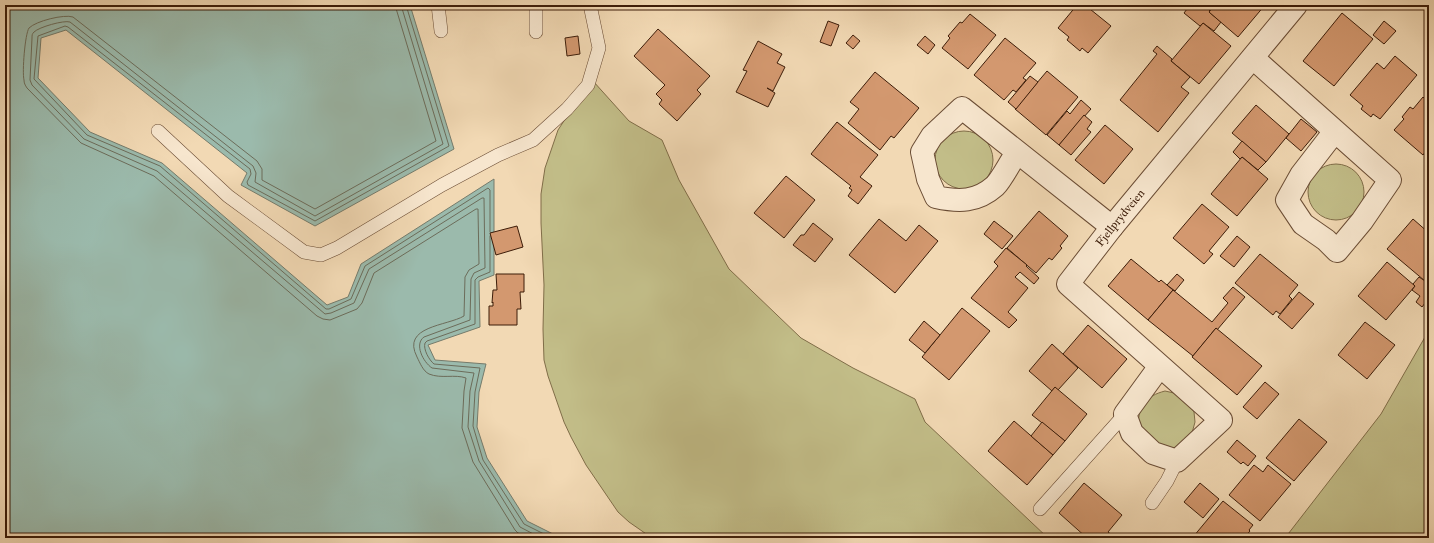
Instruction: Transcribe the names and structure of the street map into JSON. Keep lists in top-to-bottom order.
{
  "streets": {
    "street": ["Fjellprydveien"]
  }
}
